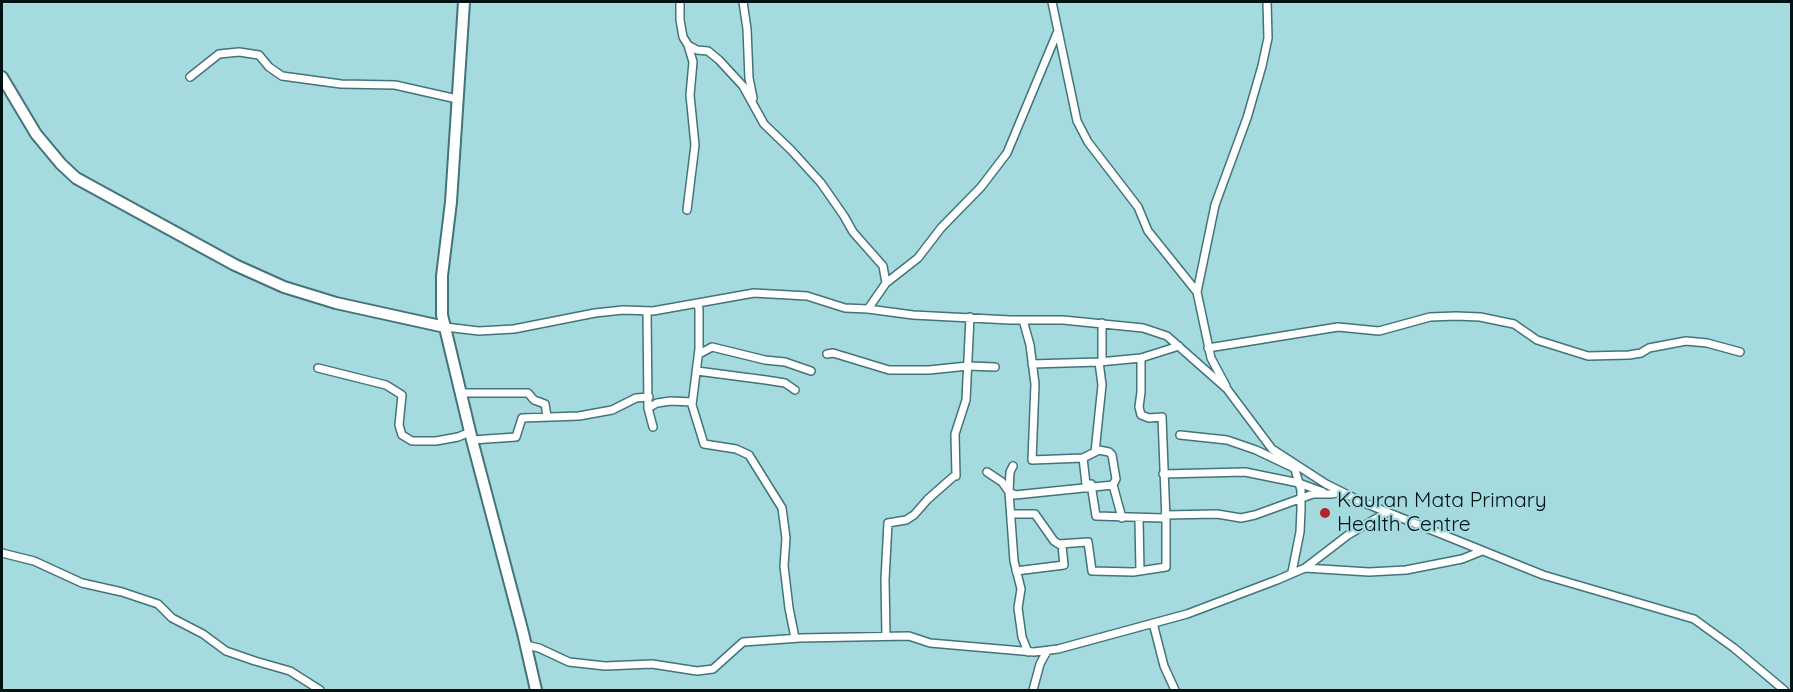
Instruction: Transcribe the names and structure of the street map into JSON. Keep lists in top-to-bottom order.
{
  "places": ["Kauran Mata Primary Health Centre"]
}
